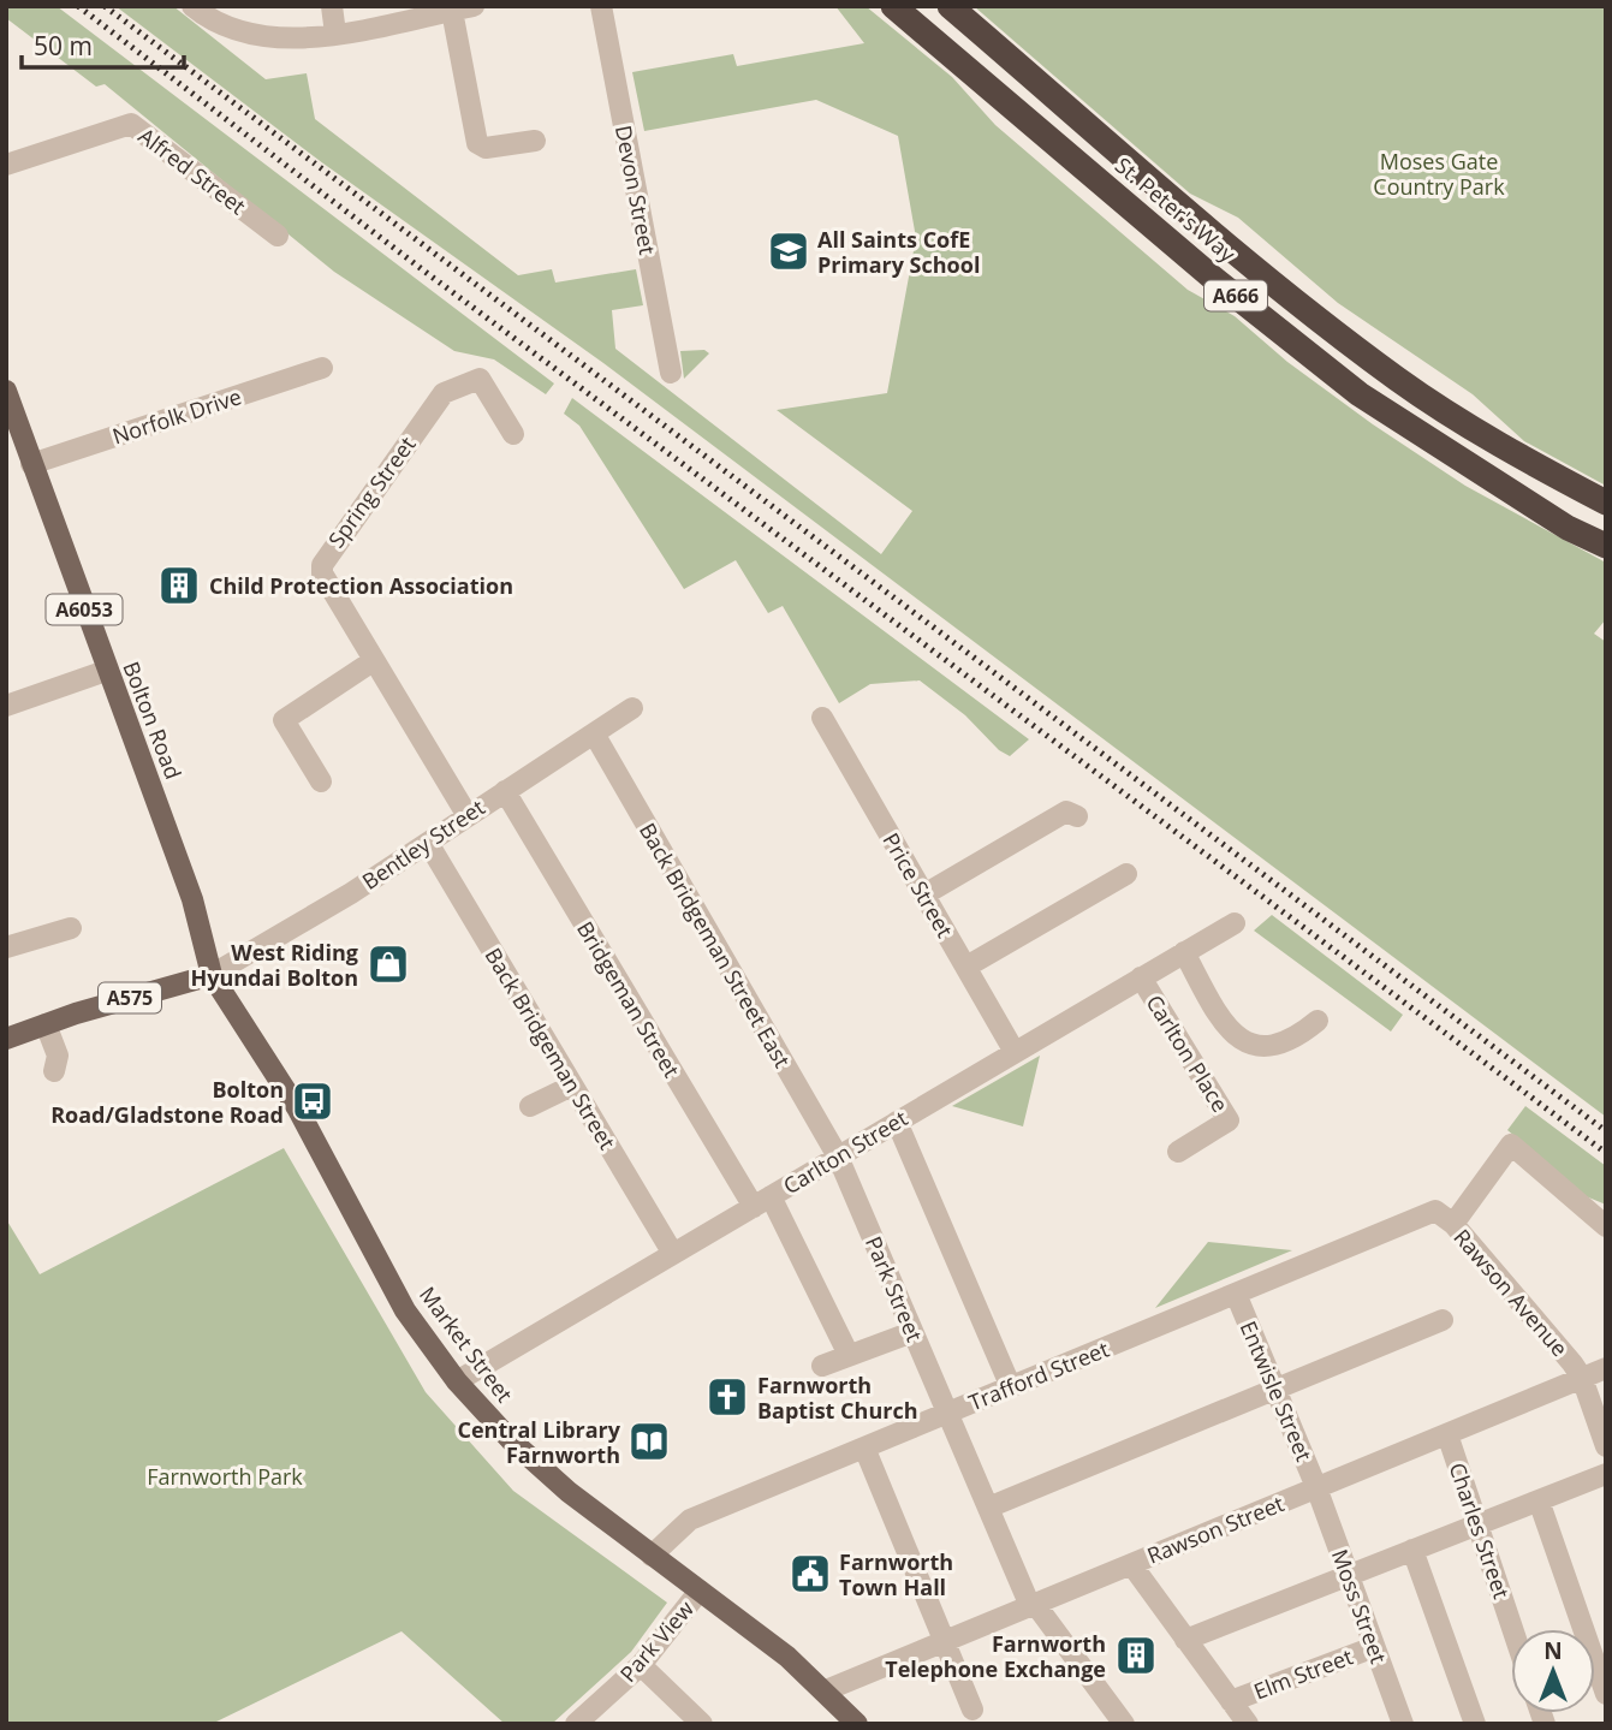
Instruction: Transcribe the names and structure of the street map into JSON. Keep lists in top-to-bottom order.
{
  "streets": {
    "highway": ["St. Peter's Way", "A666"],
    "main road": [
      "A6053",
      "Bolton Road",
      "A575",
      "Market Street"
    ],
    "street": [
      "Alfred Street",
      "Devon Street",
      "Norfolk Drive",
      "Spring Street",
      "Bentley Street",
      "Price Street",
      "Back Bridgeman Street East",
      "Bridgeman Street",
      "Back Bridgeman Street",
      "Carlton Place",
      "Carlton Street",
      "Park Street",
      "Rawson Avenue",
      "Trafford Street",
      "Entwisle Street",
      "Rawson Street",
      "Charles Street",
      "Moss Street",
      "Park View",
      "Elm Street"
    ]
  },
  "crossings": [
    ["Norfolk Drive", "Bolton Road"],
    ["Spring Street", "Bentley Street"],
    ["Bolton Road", "Bentley Street"],
    ["Bolton Road", "A575"],
    ["Bolton Road", "Market Street"],
    ["Bentley Street", "Back Bridgeman Street East"],
    ["Bentley Street", "A575"],
    ["Bentley Street", "Bridgeman Street"],
    ["Bentley Street", "Back Bridgeman Street"],
    ["Bentley Street", "Market Street"],
    ["Price Street", "Carlton Street"],
    ["Back Bridgeman Street East", "Carlton Street"],
    ["Back Bridgeman Street East", "Park Street"],
    ["A575", "Market Street"],
    ["Bridgeman Street", "Carlton Street"],
    ["Back Bridgeman Street", "Carlton Street"],
    ["Carlton Place", "Carlton Street"],
    ["Carlton Street", "Park Street"],
    ["Carlton Street", "Market Street"],
    ["Park Street", "Trafford Street"],
    ["Park Street", "Rawson Street"],
    ["Rawson Avenue", "Trafford Street"],
    ["Rawson Avenue", "Rawson Street"],
    ["Market Street", "Trafford Street"],
    ["Market Street", "Rawson Street"],
    ["Market Street", "Park View"],
    ["Trafford Street", "Entwisle Street"],
    ["Entwisle Street", "Rawson Street"],
    ["Entwisle Street", "Moss Street"],
    ["Rawson Street", "Charles Street"],
    ["Rawson Street", "Moss Street"],
    ["Moss Street", "Elm Street"]
  ],
  "parks": ["Moses Gate Country Park", "Farnworth Park"],
  "places": {
    "school or university": ["All Saints CofE Primary School"],
    "building": ["Child Protection Association", "Farnworth Telephone Exchange"],
    "shop": ["West Riding Hyundai Bolton"],
    "bus stop": ["Bolton Road/Gladstone Road"],
    "church": ["Farnworth Baptist Church"],
    "library": ["Central Library Farnworth"],
    "public building": ["Farnworth Town Hall"]
  },
  "scale_bar": "50 m",
  "north": "top"
}
